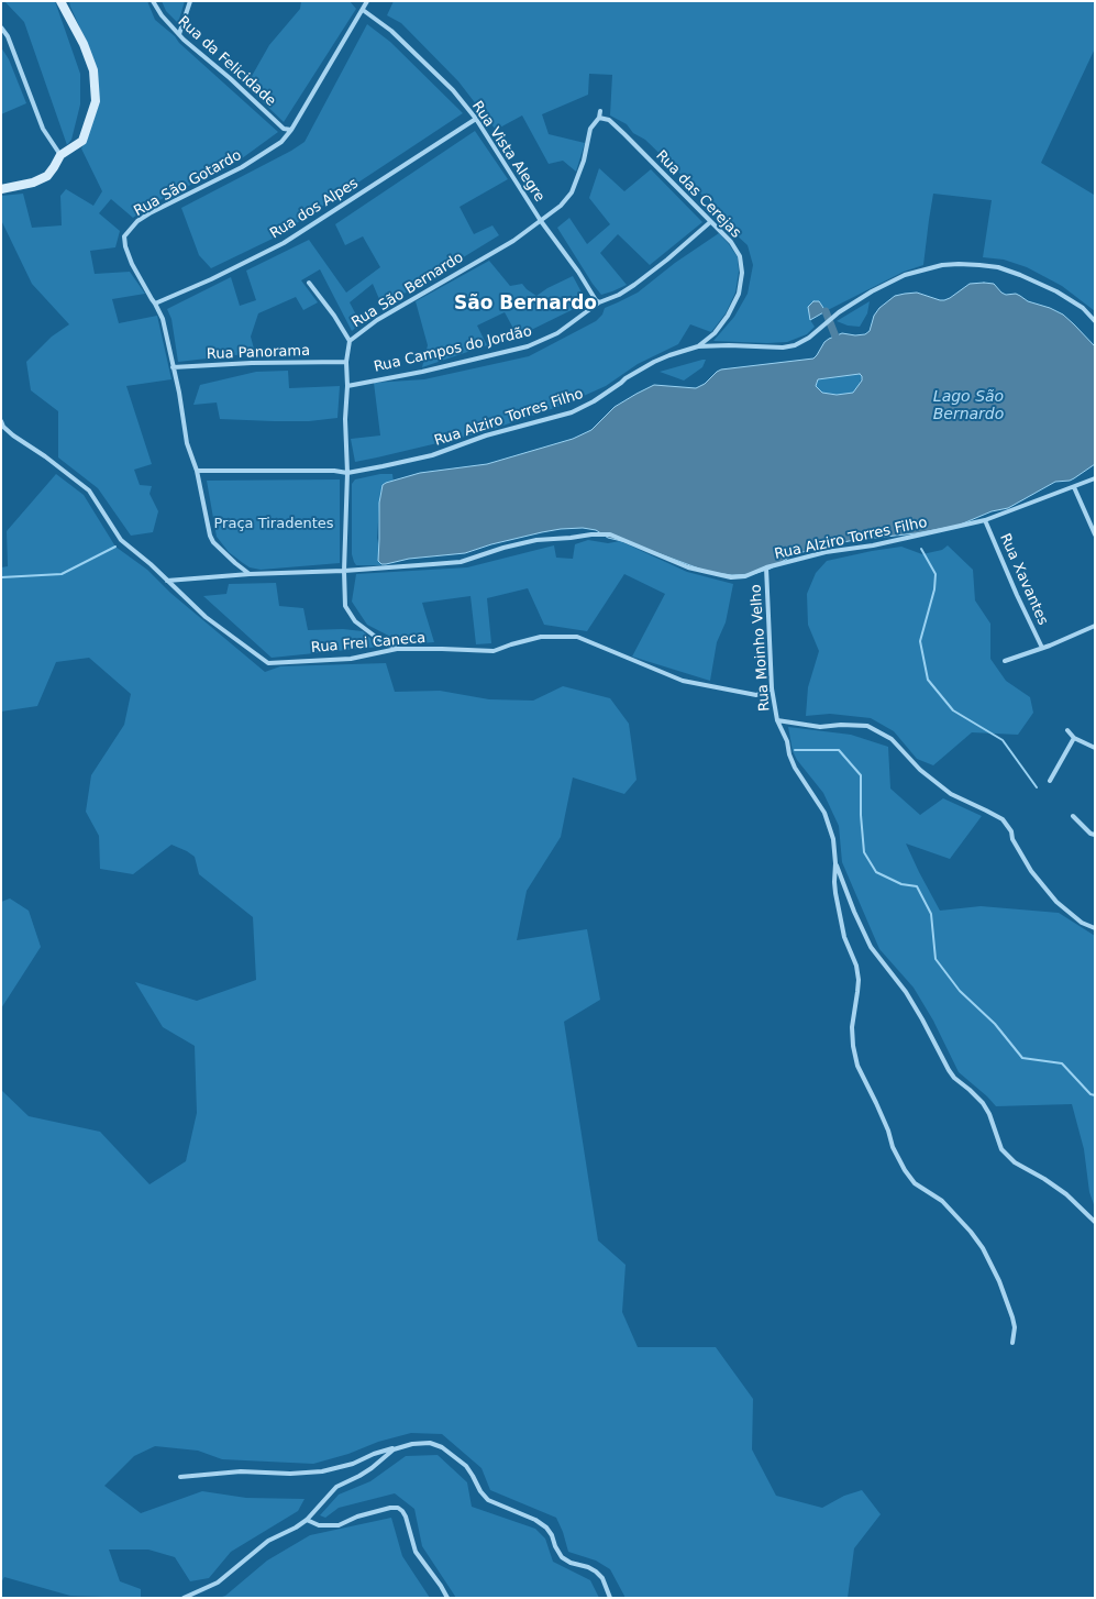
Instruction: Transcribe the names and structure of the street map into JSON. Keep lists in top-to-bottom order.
{
  "streets": {
    "street": [
      "Rua da Felicidade",
      "Rua Vista Alegre",
      "Rua São Gotardo",
      "Rua das Cerejas",
      "Rua dos Alpes",
      "Rua São Bernardo",
      "Rua Campos do Jordão",
      "Rua Panorama",
      "Rua Alziro Torres Filho",
      "Rua Xavantes",
      "Rua Frei Caneca",
      "Rua Moinho Velho"
    ]
  },
  "crossings": [
    ["Rua da Felicidade", "Rua São Gotardo"],
    ["Rua Vista Alegre", "Rua São Gotardo"],
    ["Rua Vista Alegre", "Rua dos Alpes"],
    ["Rua Vista Alegre", "Rua São Bernardo"],
    ["Rua Vista Alegre", "Rua Campos do Jordão"],
    ["Rua São Gotardo", "Rua dos Alpes"],
    ["Rua São Gotardo", "Rua Panorama"],
    ["Rua São Gotardo", "Rua Alziro Torres Filho"],
    ["Rua das Cerejas", "Rua São Bernardo"],
    ["Rua das Cerejas", "Rua Campos do Jordão"],
    ["Rua das Cerejas", "Rua Alziro Torres Filho"],
    ["Rua São Bernardo", "Rua Campos do Jordão"],
    ["Rua São Bernardo", "Rua Panorama"],
    ["Rua São Bernardo", "Rua Alziro Torres Filho"],
    ["Rua São Bernardo", "Rua Frei Caneca"],
    ["Rua Alziro Torres Filho", "Rua Xavantes"],
    ["Rua Alziro Torres Filho", "Rua Frei Caneca"],
    ["Rua Alziro Torres Filho", "Rua Moinho Velho"],
    ["Rua Frei Caneca", "Rua Moinho Velho"]
  ],
  "districts": ["São Bernardo"],
  "water": ["Lago São Bernardo"],
  "parks": ["Praça Tiradentes"]
}
